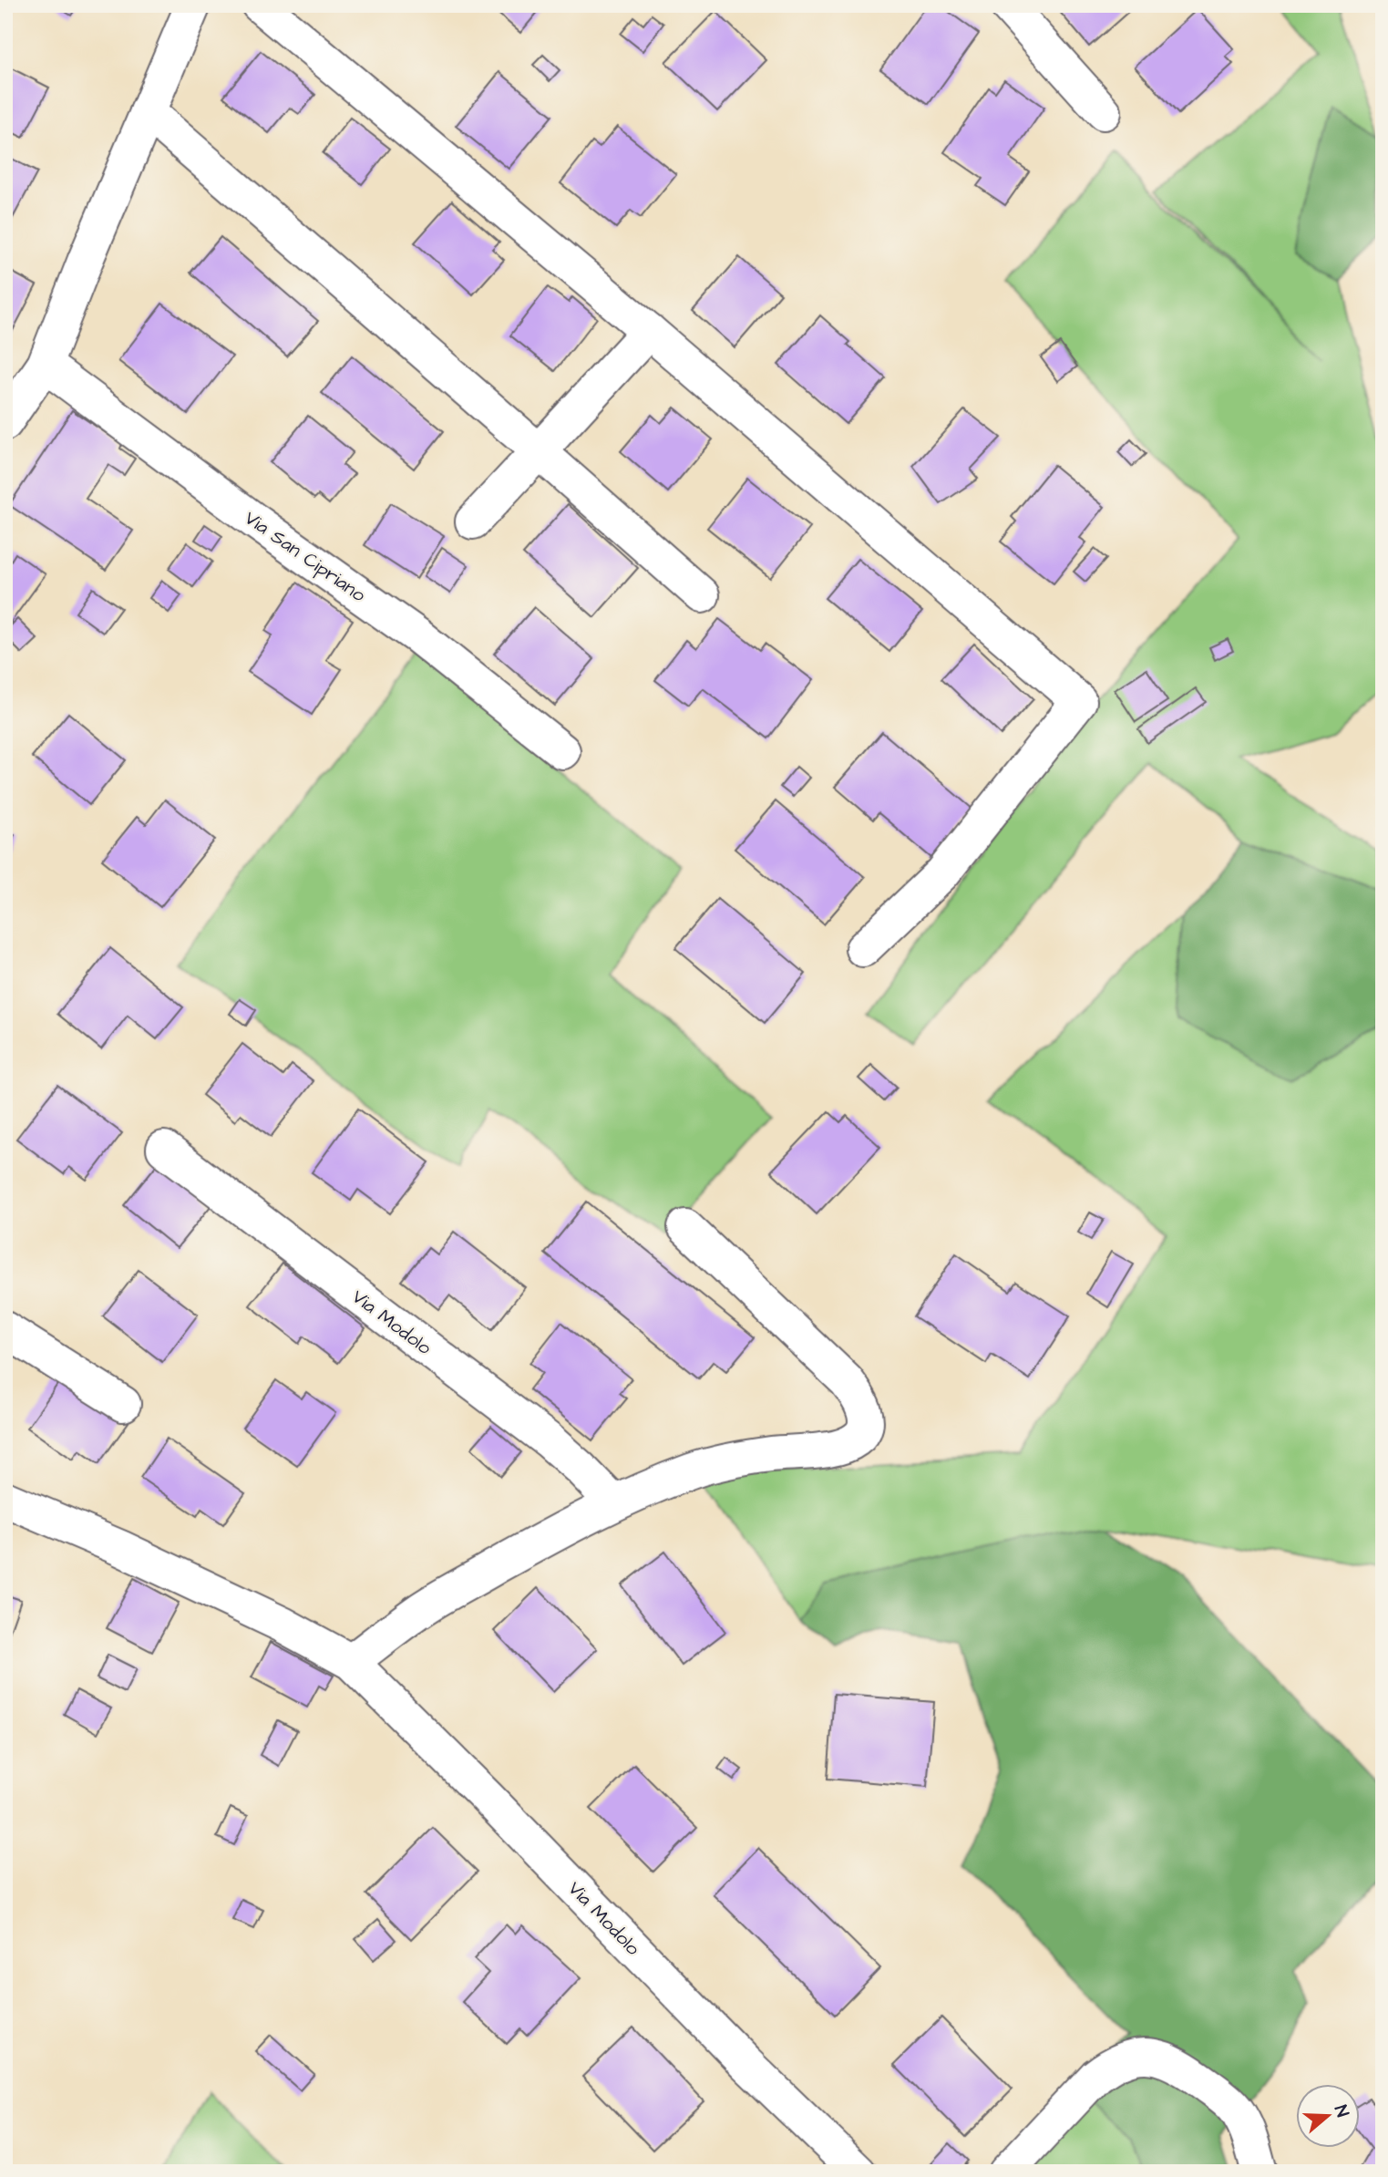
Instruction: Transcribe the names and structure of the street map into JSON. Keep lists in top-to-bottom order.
{
  "streets": {
    "street": ["Via San Cipriano", "Via Modolo"]
  },
  "north": "right"
}
